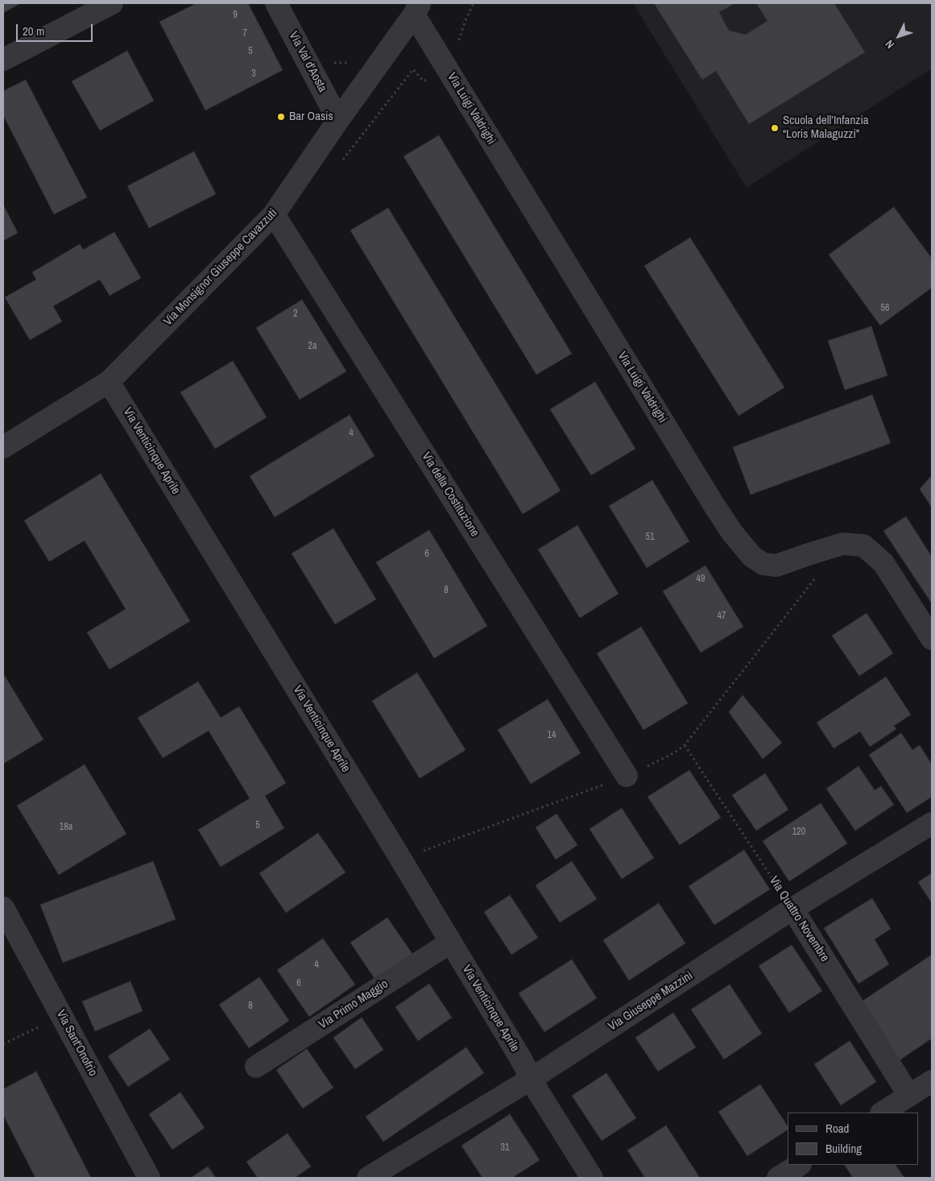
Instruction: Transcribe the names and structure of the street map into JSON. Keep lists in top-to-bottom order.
{
  "streets": {
    "street": [
      "Via Val d'Aosta",
      "Via Luigi Valdrighi",
      "Via Monsignor Giuseppe Cavazzuti",
      "Via Venticinque Aprile",
      "Via della Costituzione",
      "Via Quattro Novembre",
      "Via Giuseppe Mazzini",
      "Via Primo Maggio",
      "Via Sant'Onofrio"
    ]
  },
  "crossings": [
    ["Via Val d'Aosta", "Via Monsignor Giuseppe Cavazzuti"],
    ["Via Luigi Valdrighi", "Via Monsignor Giuseppe Cavazzuti"],
    ["Via Monsignor Giuseppe Cavazzuti", "Via Venticinque Aprile"],
    ["Via Monsignor Giuseppe Cavazzuti", "Via della Costituzione"],
    ["Via Venticinque Aprile", "Via Giuseppe Mazzini"],
    ["Via Venticinque Aprile", "Via Primo Maggio"],
    ["Via Quattro Novembre", "Via Giuseppe Mazzini"]
  ],
  "places": ["Bar Oasis", "Scuola dell’Infanzia “Loris Malaguzzi”"],
  "house_numbers": [
    "9",
    "7",
    "5",
    "3",
    "56",
    "2",
    "2a",
    "4",
    "51",
    "6",
    "49",
    "8",
    "47",
    "14",
    "5",
    "18a",
    "120",
    "4",
    "6",
    "8",
    "31"
  ],
  "legend": ["Road", "Building"],
  "scale_bar": "20 m",
  "north": "bottom left"
}
